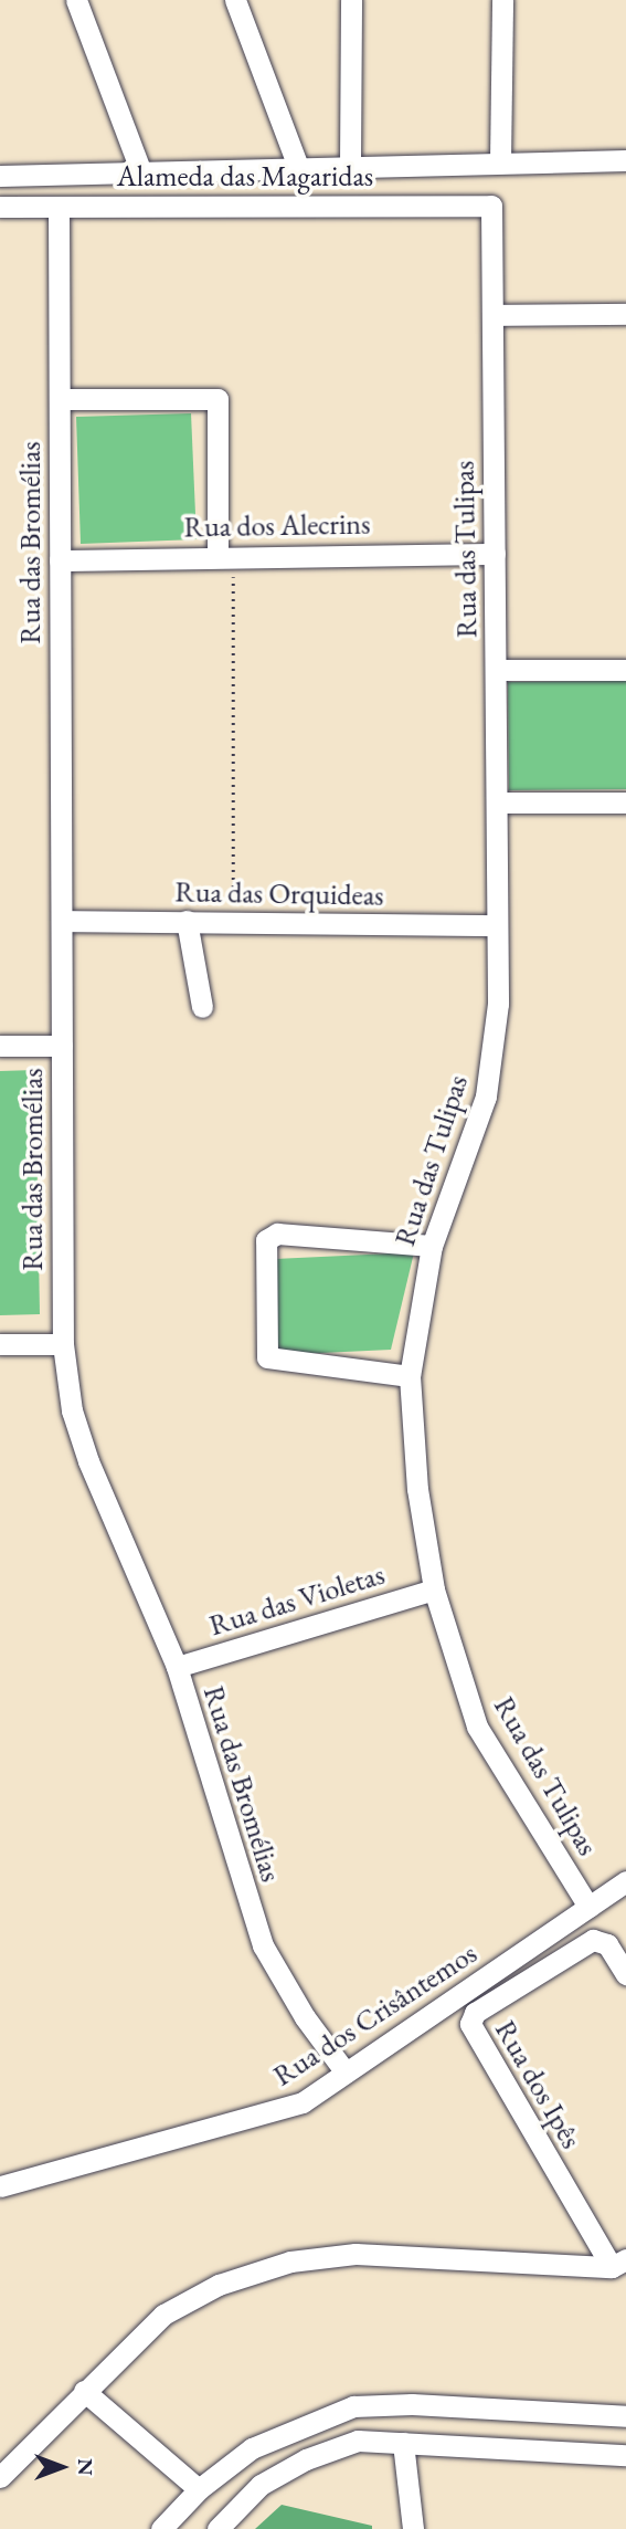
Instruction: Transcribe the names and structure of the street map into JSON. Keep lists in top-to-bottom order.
{
  "streets": {
    "street": [
      "Alameda das Magaridas",
      "Rua dos Alecrins",
      "Rua das Bromélias",
      "Rua das Tulipas",
      "Rua das Orquideas",
      "Rua das Violetas",
      "Rua dos Crisântemos",
      "Rua dos Ipês"
    ]
  },
  "crossings": [
    ["Alameda das Magaridas", "Rua das Bromélias"],
    ["Alameda das Magaridas", "Rua das Tulipas"],
    ["Rua dos Alecrins", "Rua das Bromélias"],
    ["Rua dos Alecrins", "Rua das Tulipas"],
    ["Rua das Bromélias", "Rua das Orquideas"],
    ["Rua das Bromélias", "Rua das Violetas"],
    ["Rua das Bromélias", "Rua dos Crisântemos"],
    ["Rua das Tulipas", "Rua das Orquideas"],
    ["Rua das Tulipas", "Rua das Violetas"],
    ["Rua das Tulipas", "Rua dos Crisântemos"]
  ],
  "north": "right"
}
